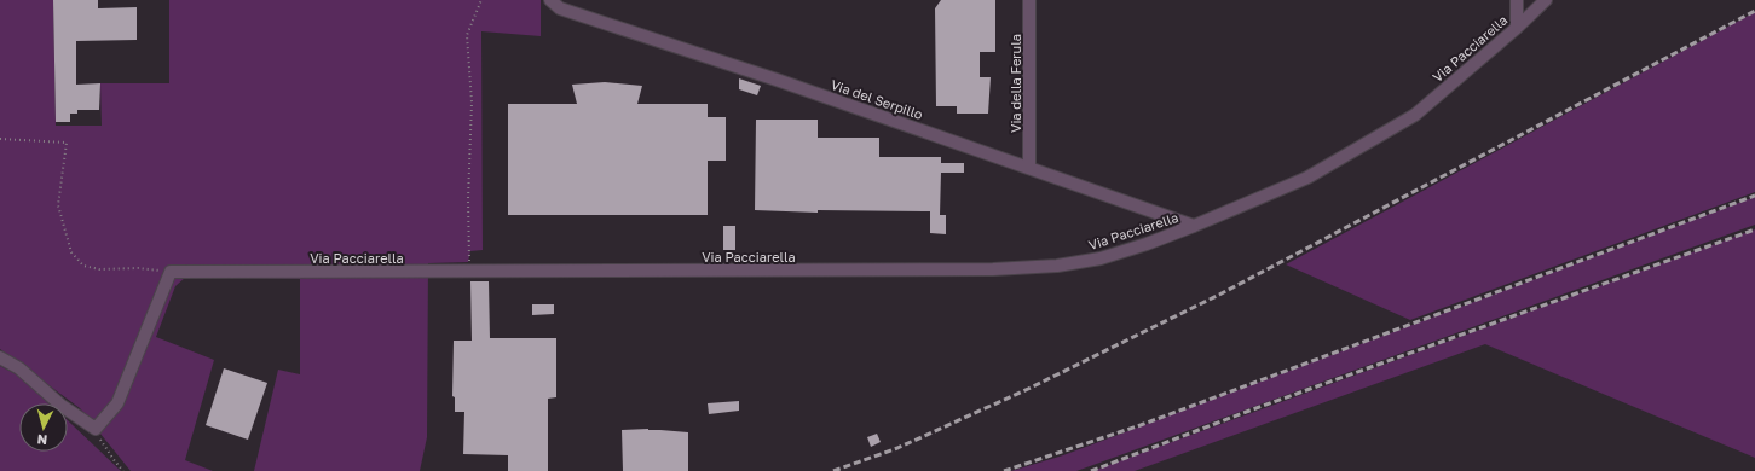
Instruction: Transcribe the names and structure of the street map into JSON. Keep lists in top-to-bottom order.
{
  "streets": {
    "street": ["Via Pacciarella", "Via della Ferula", "Via del Serpillo"]
  },
  "crossings": [
    ["Via Pacciarella", "Via del Serpillo"],
    ["Via della Ferula", "Via del Serpillo"]
  ],
  "north": "bottom"
}
